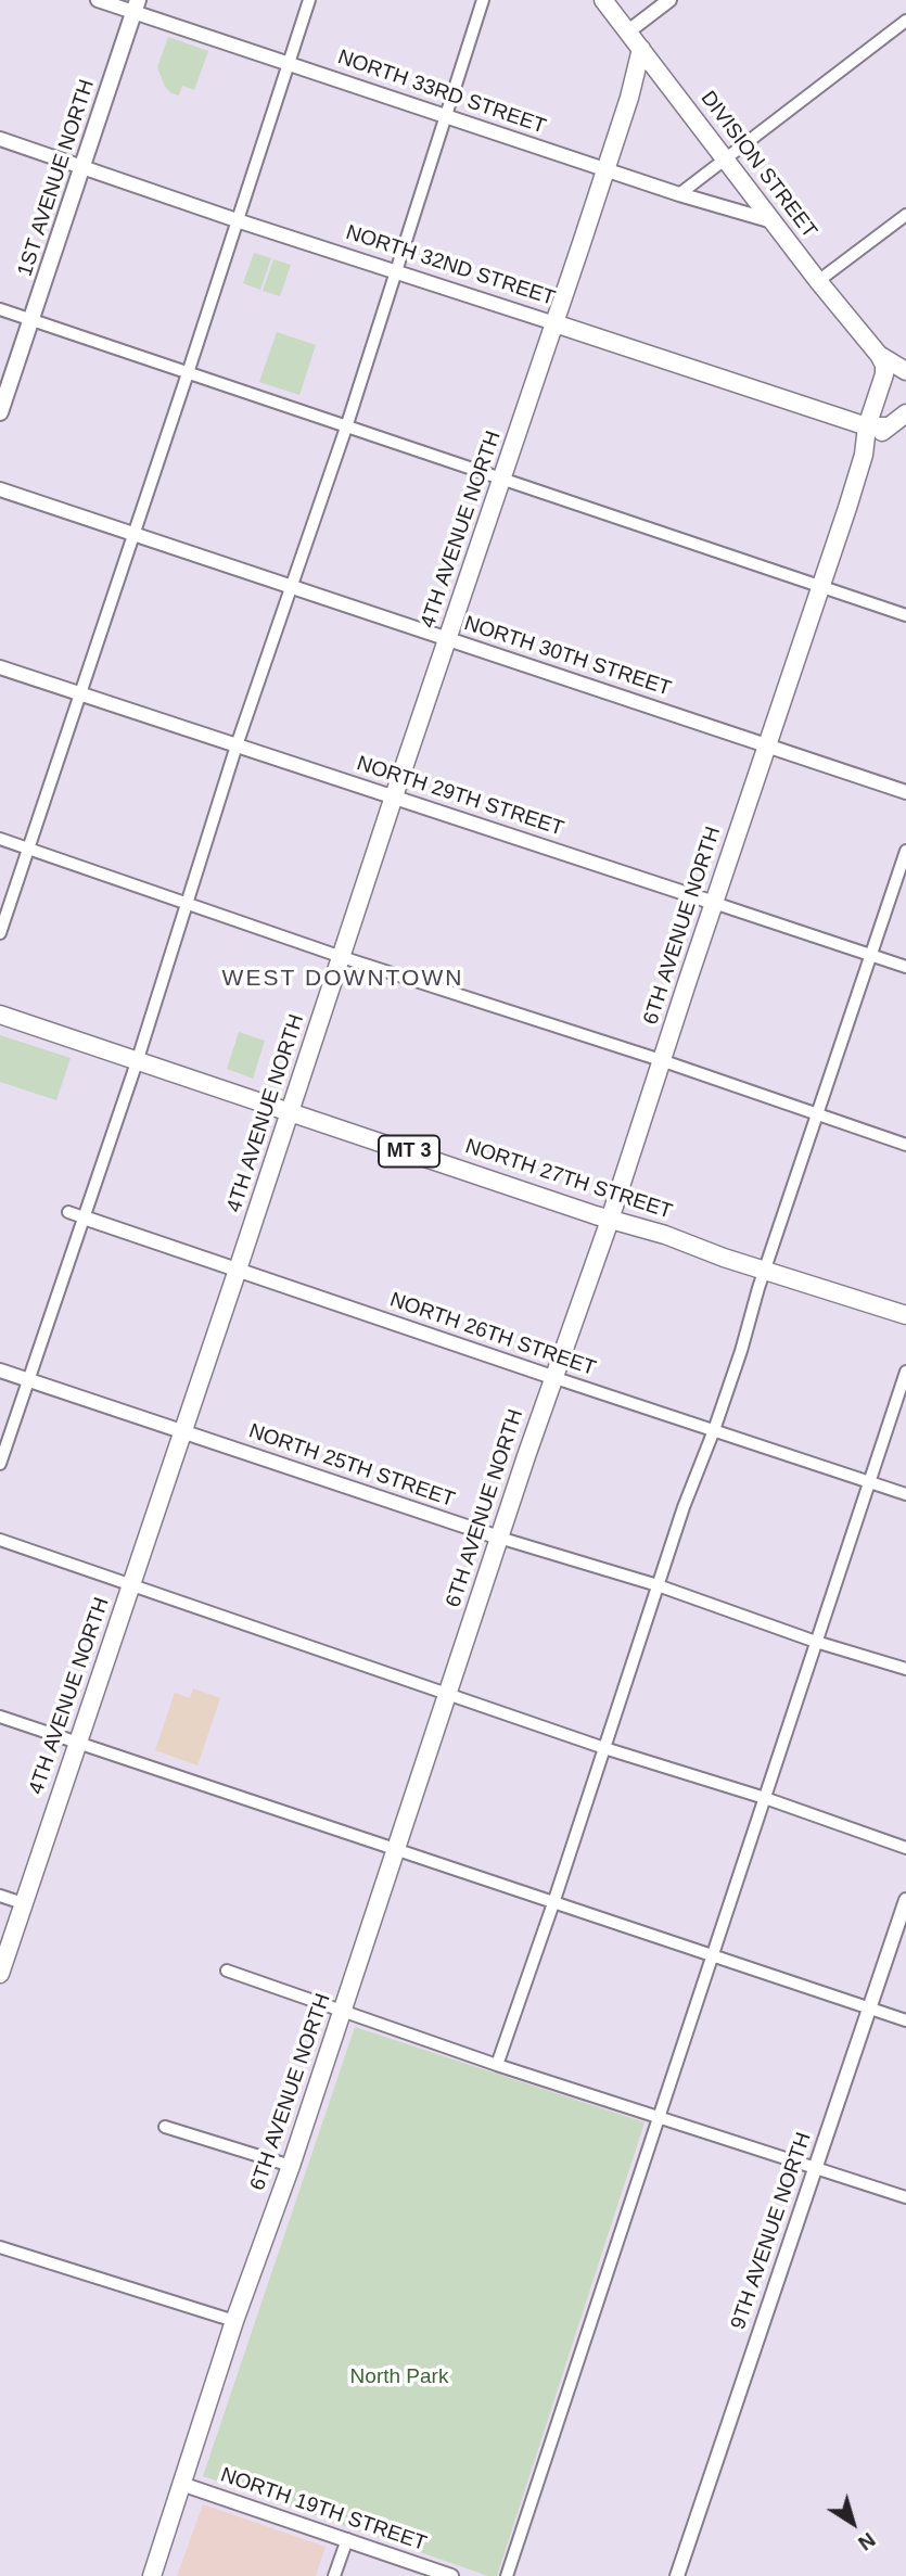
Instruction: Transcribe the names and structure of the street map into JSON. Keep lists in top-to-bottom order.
{
  "streets": {
    "main road": [
      "DIVISION STREET",
      "1ST AVENUE NORTH",
      "NORTH 32ND STREET",
      "4TH AVENUE NORTH",
      "6TH AVENUE NORTH",
      "MT 3",
      "NORTH 27TH STREET"
    ],
    "street": [
      "NORTH 33RD STREET",
      "NORTH 30TH STREET",
      "NORTH 29TH STREET",
      "NORTH 26TH STREET",
      "NORTH 25TH STREET",
      "9TH AVENUE NORTH",
      "NORTH 19TH STREET"
    ]
  },
  "crossings": [
    ["NORTH 33RD STREET", "DIVISION STREET"],
    ["NORTH 33RD STREET", "1ST AVENUE NORTH"],
    ["NORTH 33RD STREET", "4TH AVENUE NORTH"],
    ["DIVISION STREET", "4TH AVENUE NORTH"],
    ["DIVISION STREET", "6TH AVENUE NORTH"],
    ["1ST AVENUE NORTH", "NORTH 32ND STREET"],
    ["NORTH 32ND STREET", "4TH AVENUE NORTH"],
    ["NORTH 32ND STREET", "6TH AVENUE NORTH"],
    ["4TH AVENUE NORTH", "NORTH 30TH STREET"],
    ["4TH AVENUE NORTH", "NORTH 29TH STREET"],
    ["4TH AVENUE NORTH", "NORTH 27TH STREET"],
    ["4TH AVENUE NORTH", "NORTH 26TH STREET"],
    ["4TH AVENUE NORTH", "NORTH 25TH STREET"],
    ["NORTH 30TH STREET", "6TH AVENUE NORTH"],
    ["NORTH 29TH STREET", "6TH AVENUE NORTH"],
    ["6TH AVENUE NORTH", "NORTH 27TH STREET"],
    ["6TH AVENUE NORTH", "NORTH 26TH STREET"],
    ["6TH AVENUE NORTH", "NORTH 25TH STREET"],
    ["6TH AVENUE NORTH", "NORTH 19TH STREET"]
  ],
  "districts": ["WEST DOWNTOWN"],
  "parks": ["North Park"],
  "north": "bottom right"
}
